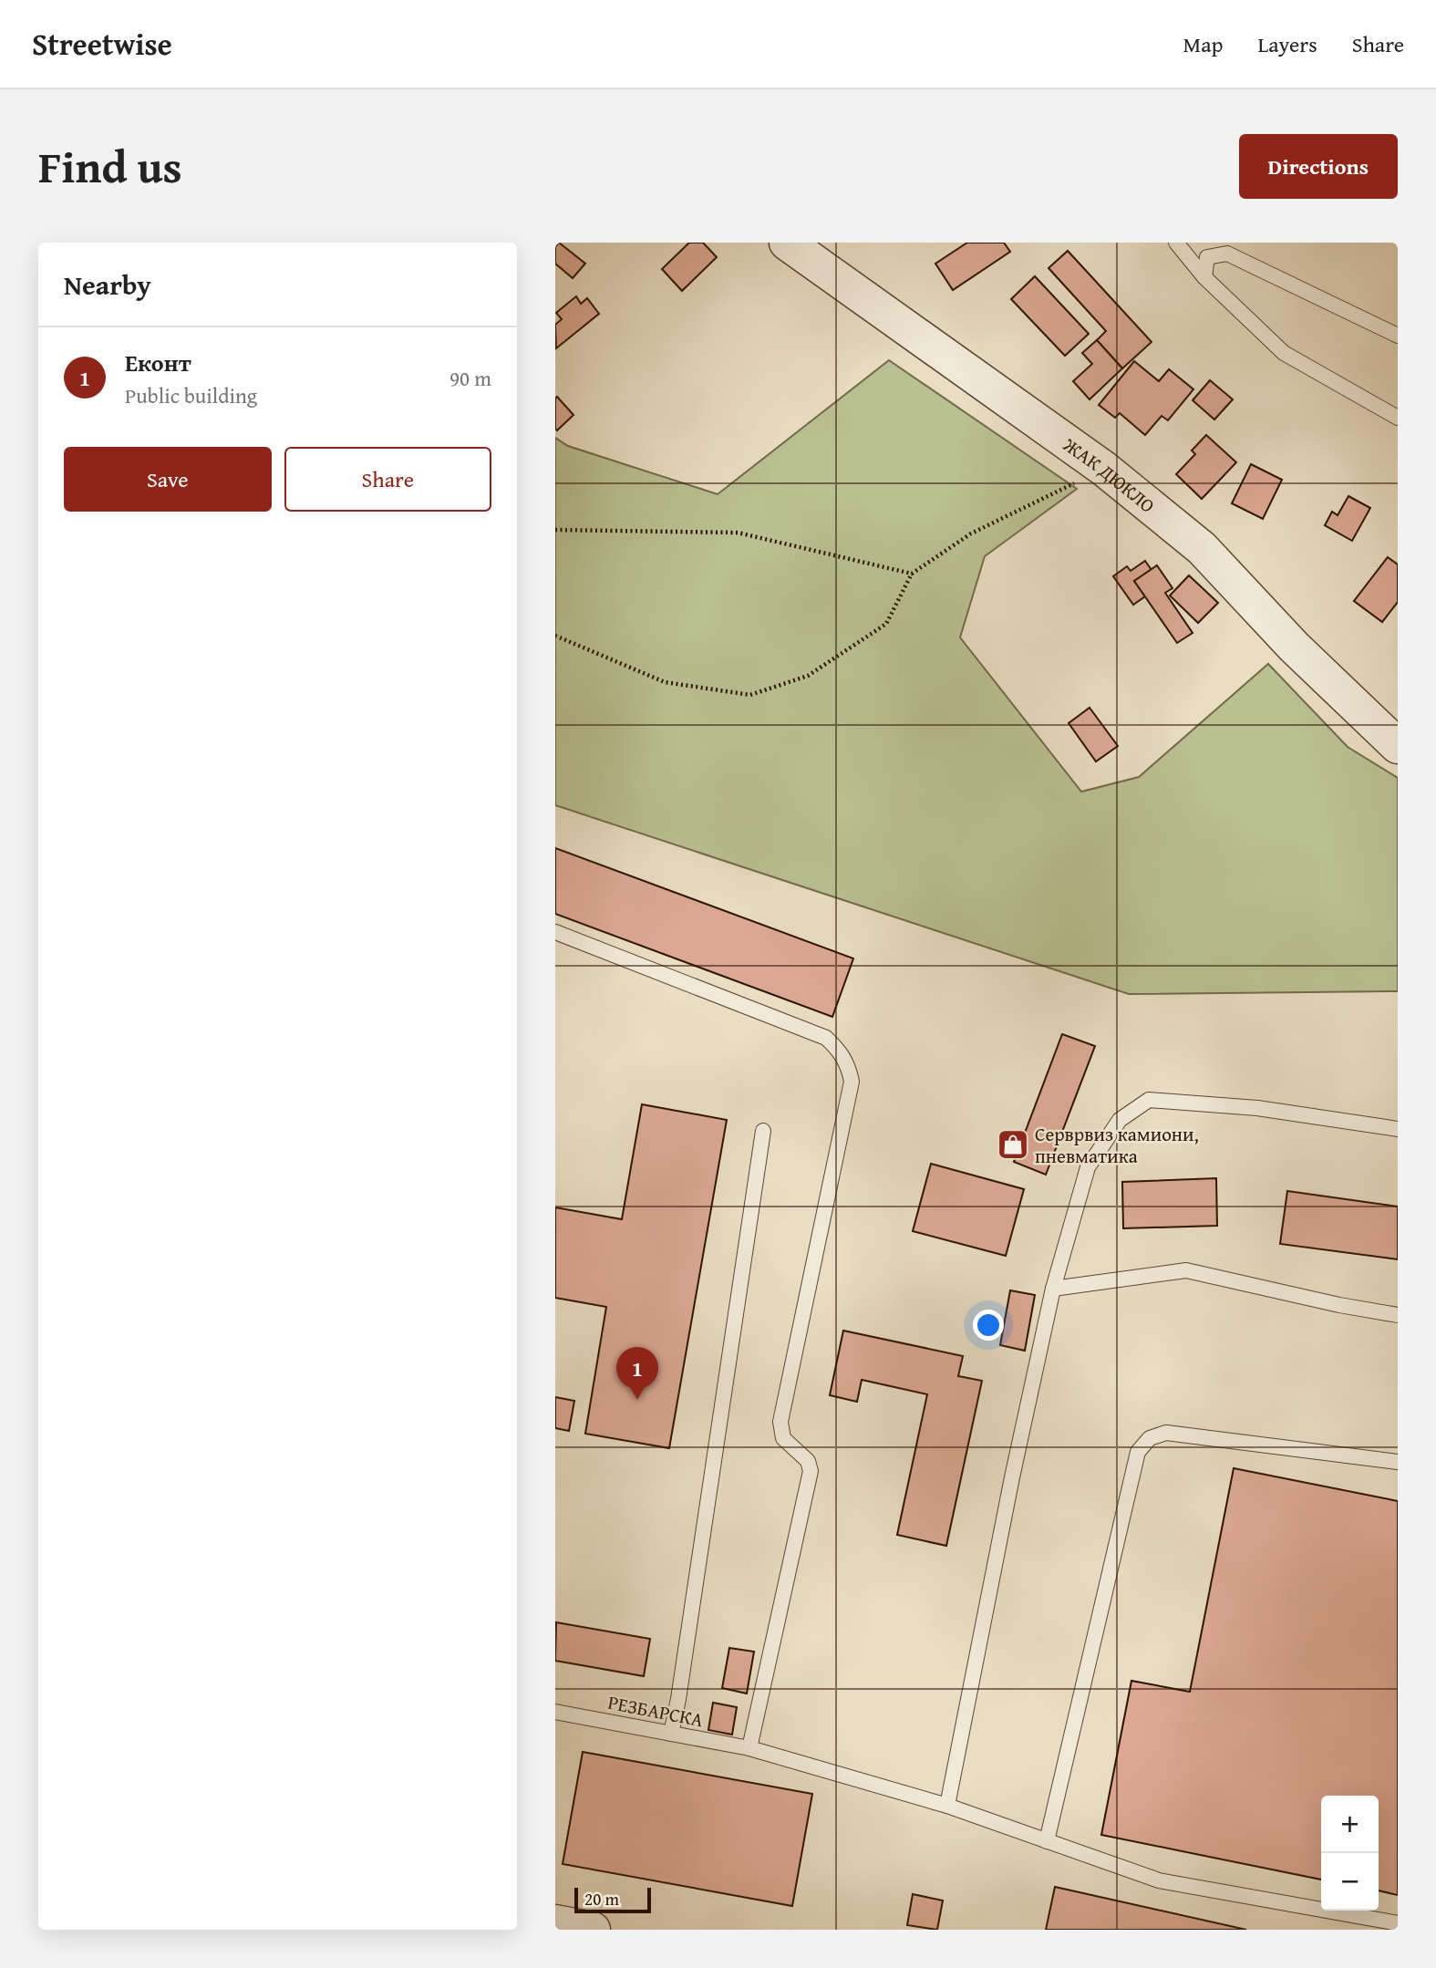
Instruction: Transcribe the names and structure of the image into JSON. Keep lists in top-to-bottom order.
{
  "streets": {
    "street": ["ЖАК ДЮКЛО"],
    "lane": ["РЕЗБАРСКА"]
  },
  "places": {
    "shop": ["Серврвиз камиони, пневматика"]
  },
  "scale_bar": "20 m",
  "page": {
    "header": "Streetwise",
    "nav": ["Map", "Layers", "Share"],
    "title": "Find us",
    "buttons": [
      "Directions",
      ["Save", "Share"]
    ],
    "heading": "Nearby",
    "list": [
      {
        "mark": "1",
        "name": "Еконт",
        "note": "Public building",
        "value": "90 m"
      }
    ],
    "pins": "1",
    "map_buttons": ["+", "−"],
    "scale": "20 m"
  }
}
